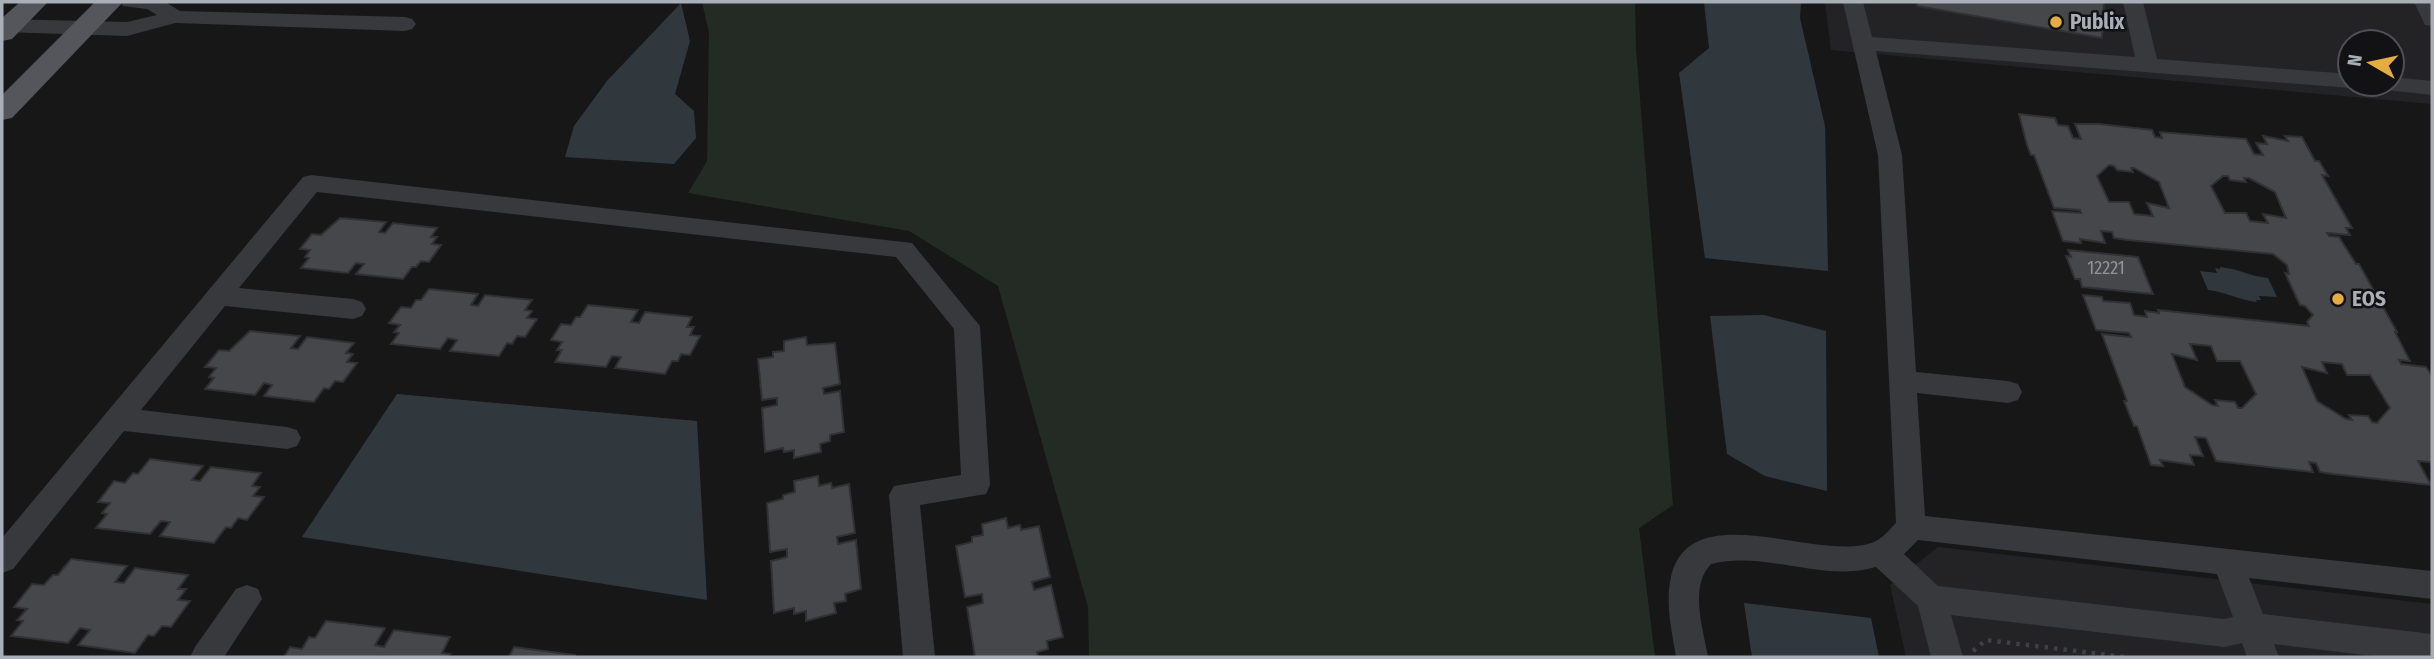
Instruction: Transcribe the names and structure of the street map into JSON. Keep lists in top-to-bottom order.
{
  "places": ["Publix", "EOS"],
  "house_numbers": ["12221"],
  "north": "left"
}
